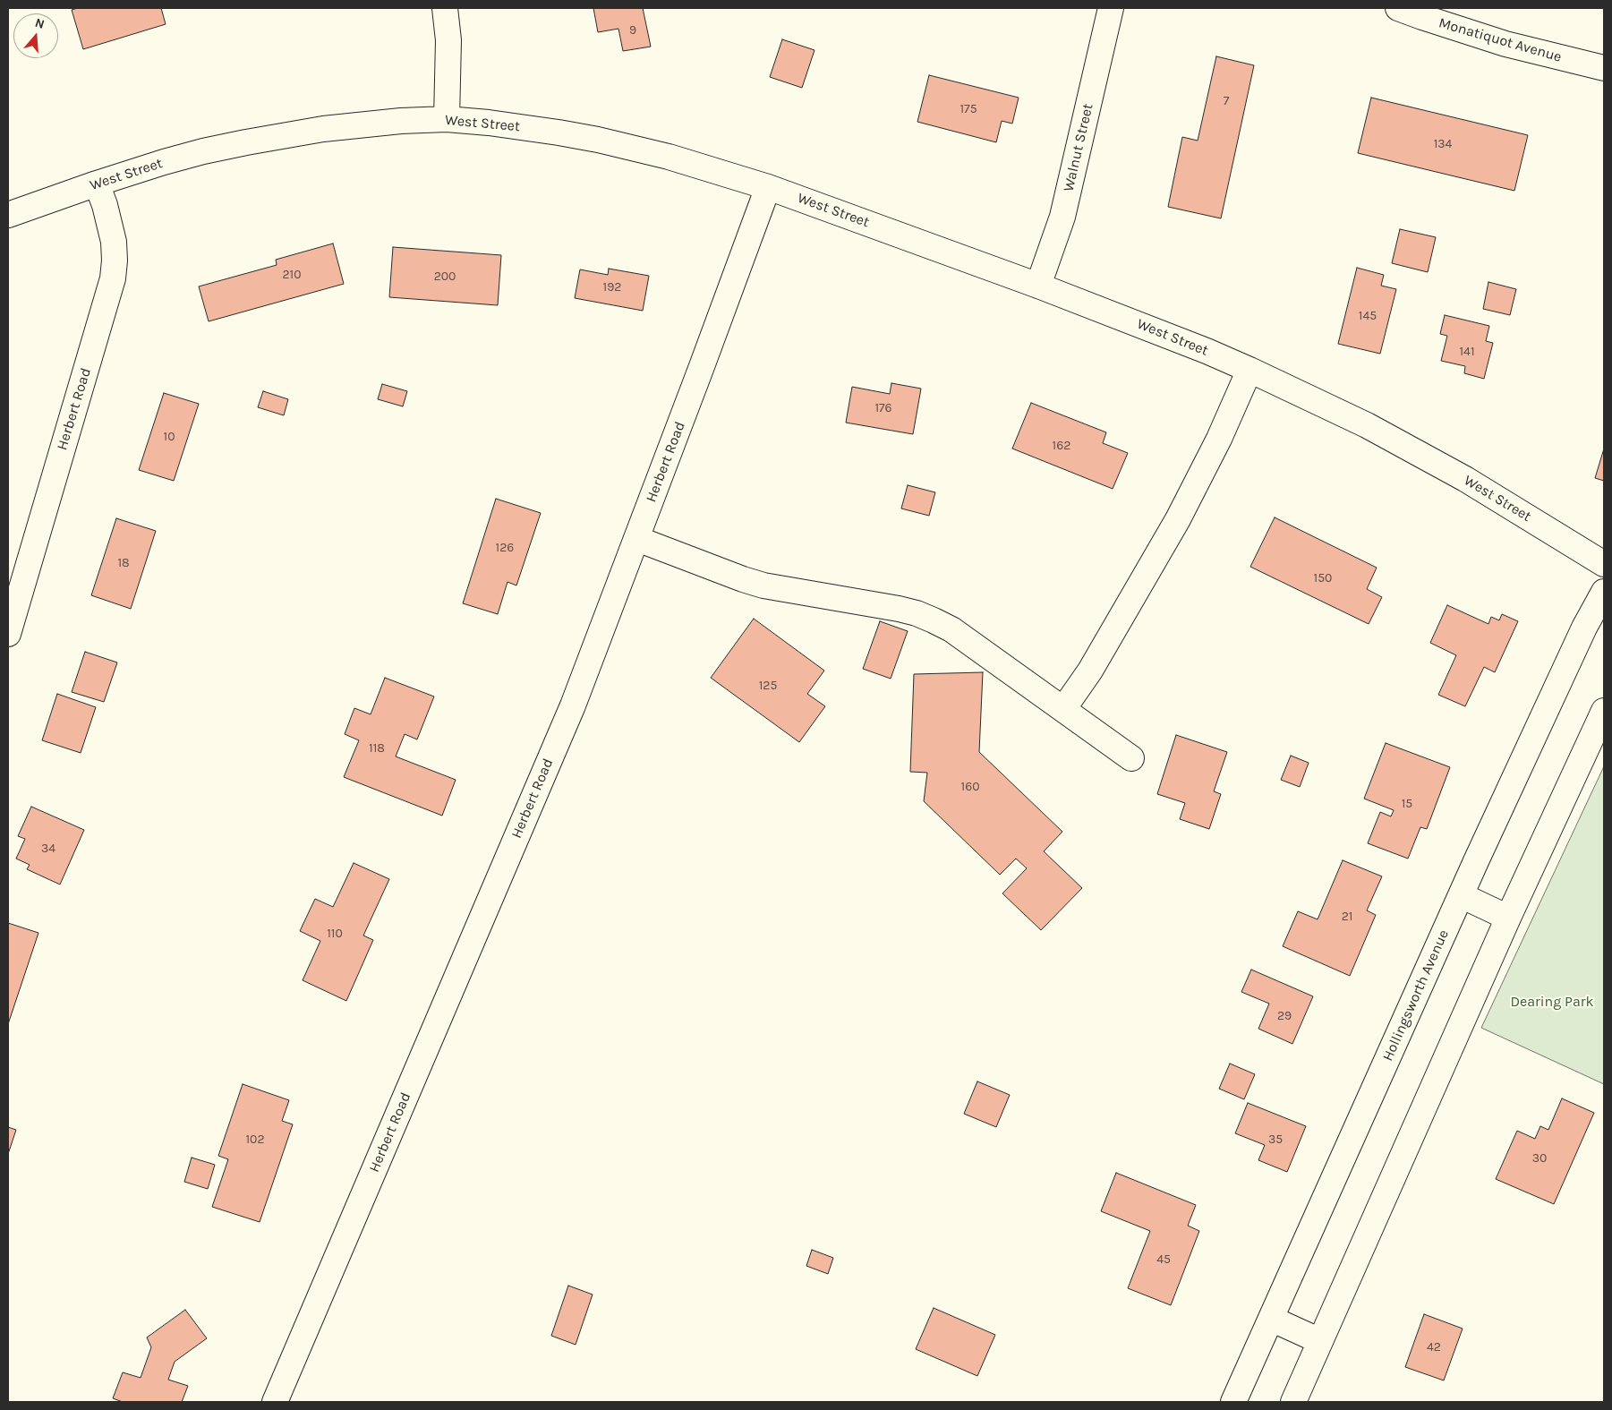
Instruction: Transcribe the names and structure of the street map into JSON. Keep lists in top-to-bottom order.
{
  "streets": {
    "street": [
      "Monatiquot Avenue",
      "West Street",
      "Walnut Street",
      "Herbert Road",
      "Hollingsworth Avenue"
    ]
  },
  "crossings": [
    ["West Street", "Walnut Street"],
    ["West Street", "Herbert Road"]
  ],
  "parks": ["Dearing Park"],
  "house_numbers": [
    "9",
    "7",
    "175",
    "134",
    "210",
    "200",
    "192",
    "145",
    "141",
    "176",
    "10",
    "162",
    "126",
    "18",
    "150",
    "125",
    "118",
    "160",
    "15",
    "34",
    "21",
    "110",
    "29",
    "102",
    "35",
    "30",
    "45",
    "42"
  ],
  "north": "top"
}
